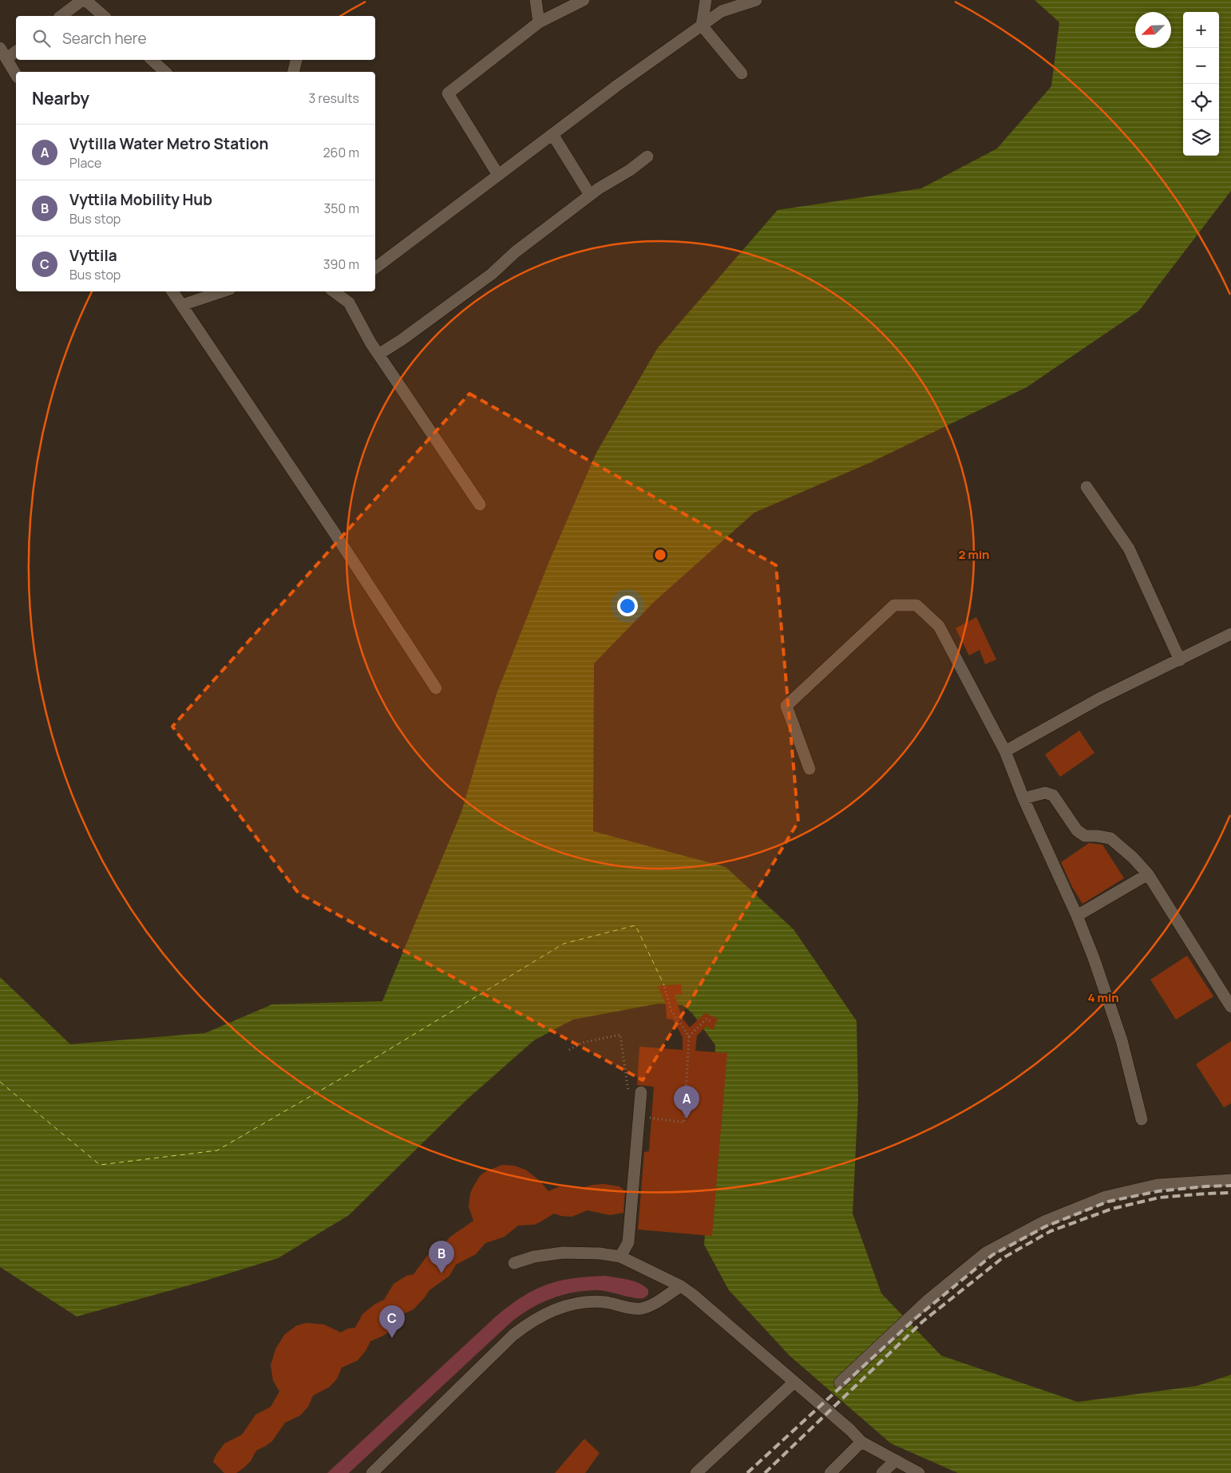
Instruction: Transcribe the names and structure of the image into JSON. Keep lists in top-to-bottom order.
{
  "north": "bottom left",
  "page": {
    "map_buttons": ["+", "−"],
    "search": "Search here",
    "heading": ["Nearby", "3 results"],
    "list": [
      {
        "mark": "A",
        "name": "Vytilla Water Metro Station",
        "note": "Place",
        "value": "260 m"
      },
      {
        "mark": "B",
        "name": "Vyttila Mobility Hub",
        "note": "Bus stop",
        "value": "350 m"
      },
      {
        "mark": "C",
        "name": "Vyttila",
        "note": "Bus stop",
        "value": "390 m"
      }
    ],
    "pins": ["A", "B", "C"]
  },
  "rings": ["2 min", "4 min"]
}
